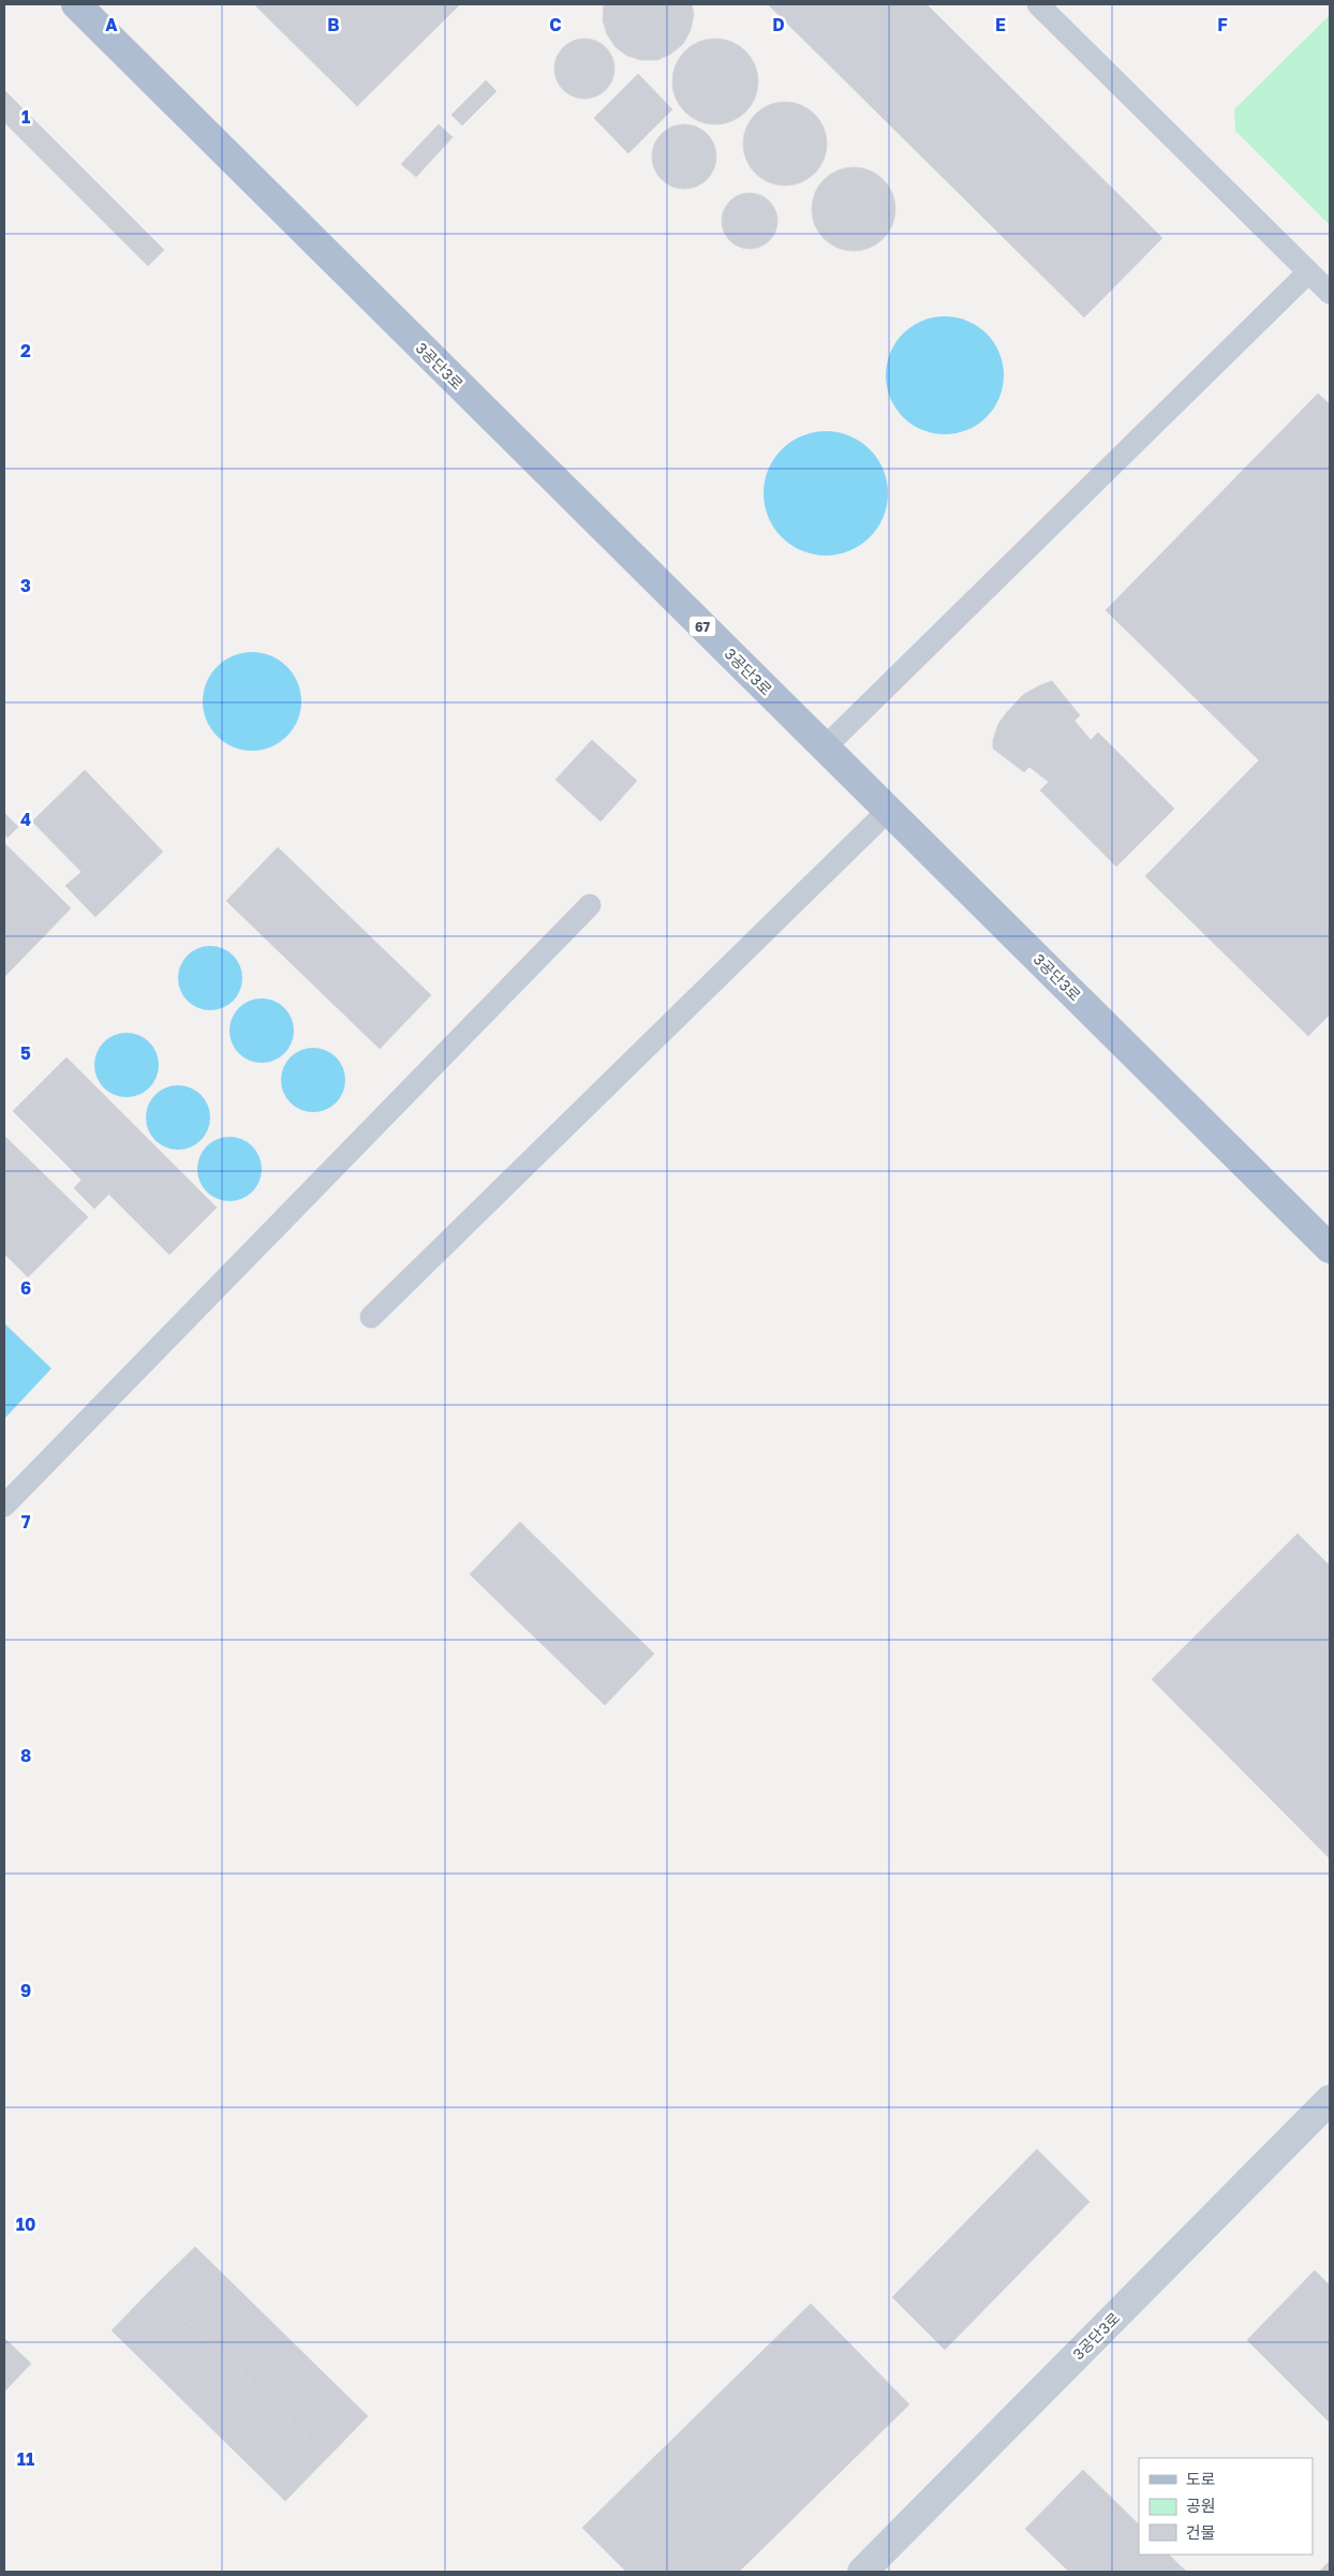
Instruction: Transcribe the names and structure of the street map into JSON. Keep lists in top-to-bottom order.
{
  "streets": {
    "main road": ["3공단3로", "67"]
  },
  "legend": ["도로", "공원", "건물"],
  "grid": {
    "columns": [
      "A",
      "B",
      "C",
      "D",
      "E",
      "F"
    ],
    "rows": [
      "1",
      "2",
      "3",
      "4",
      "5",
      "6",
      "7",
      "8",
      "9",
      "10",
      "11"
    ]
  }
}
